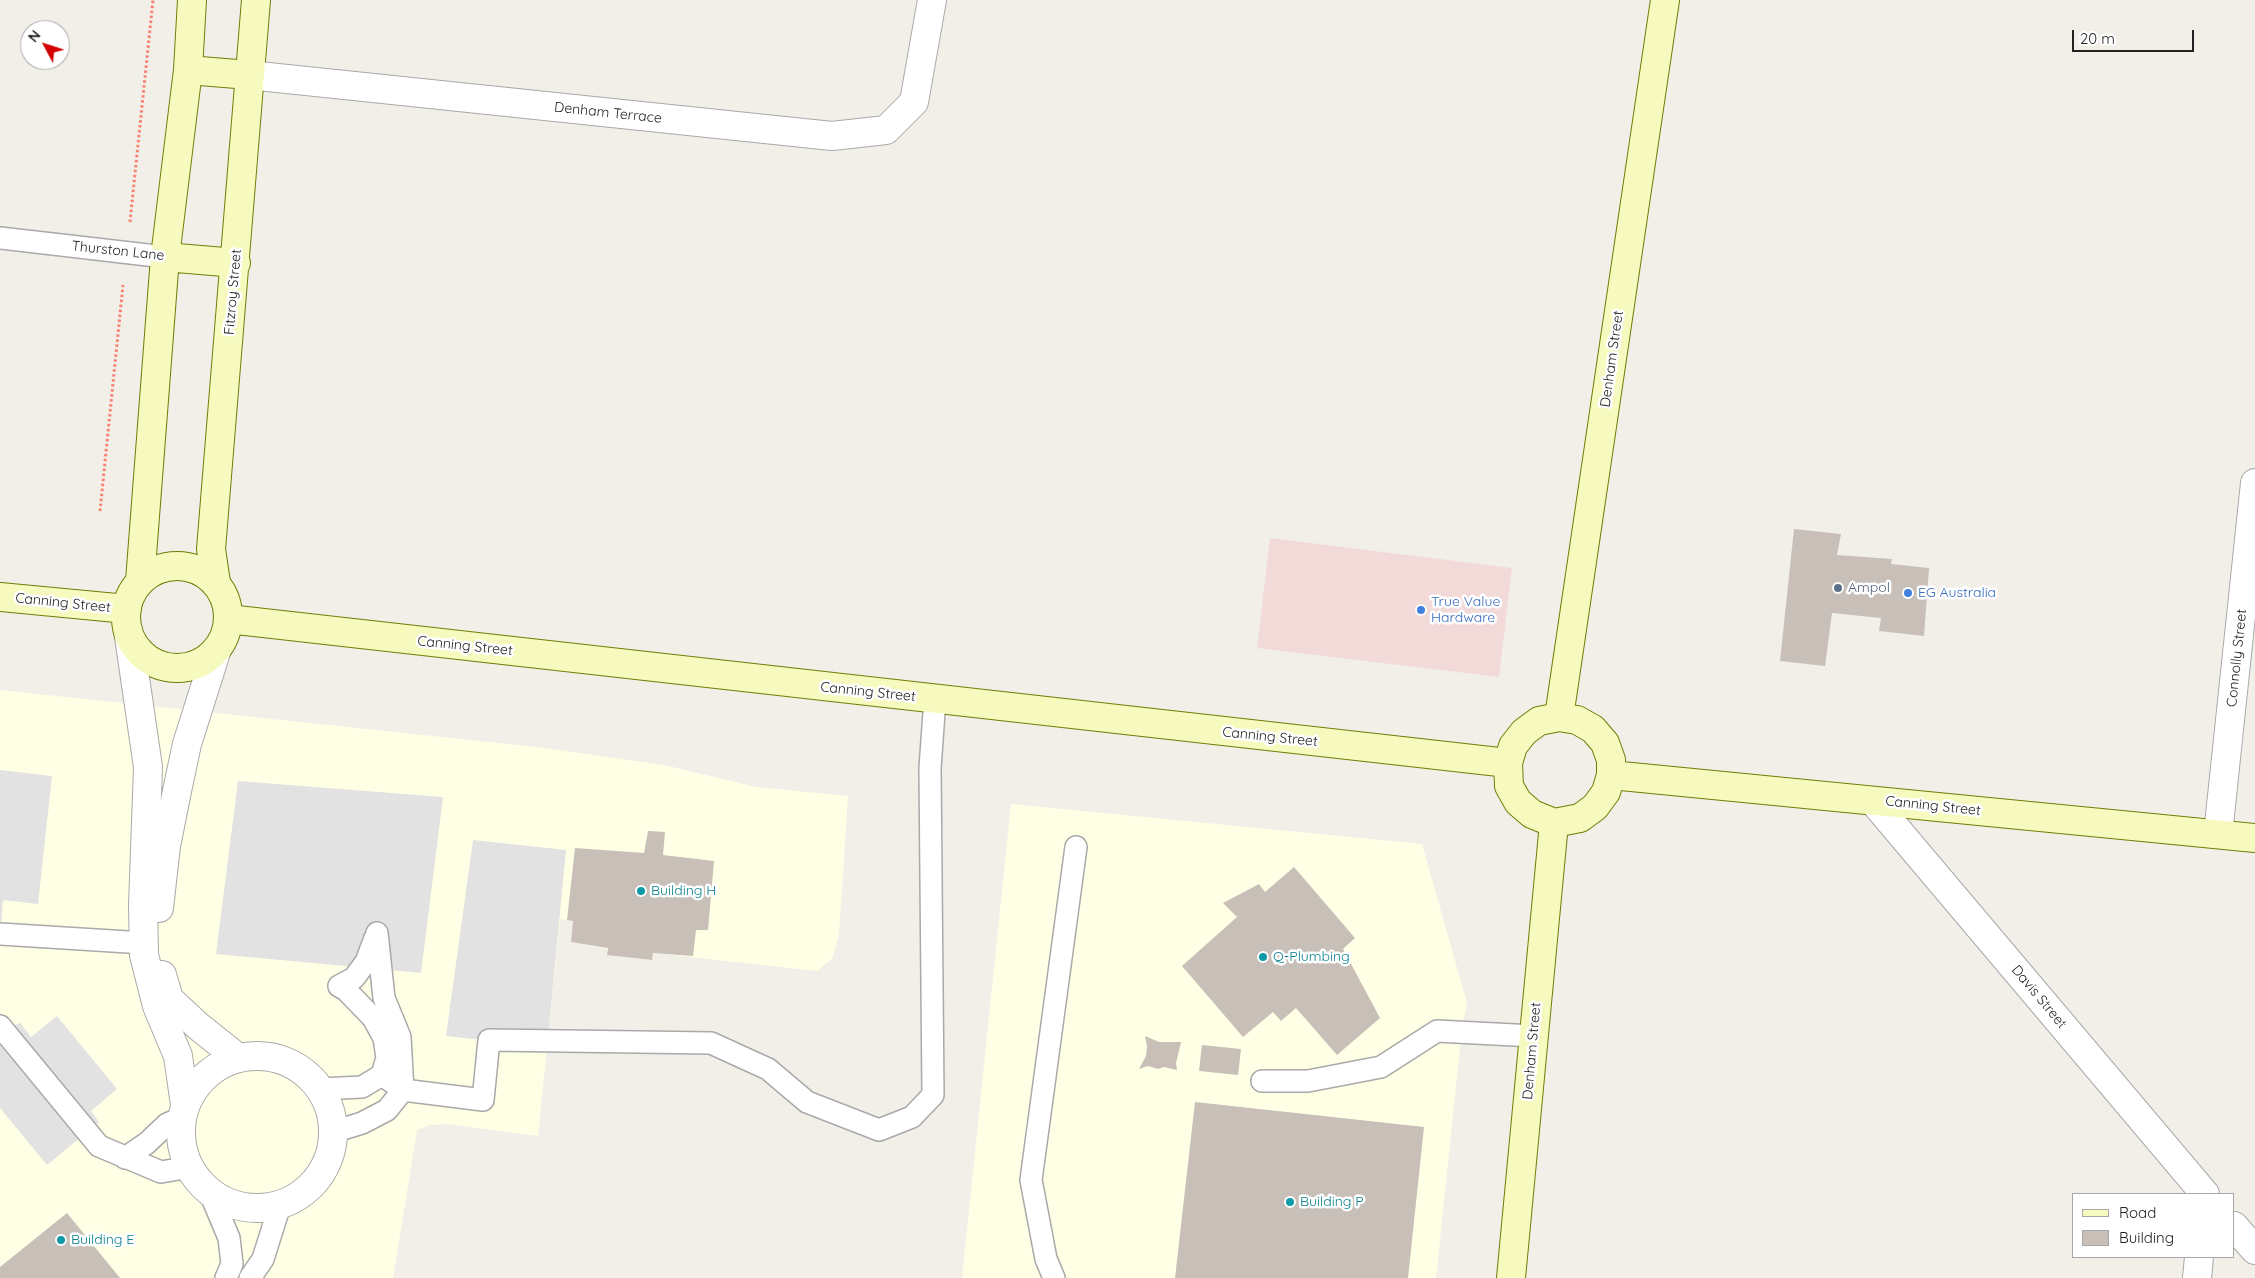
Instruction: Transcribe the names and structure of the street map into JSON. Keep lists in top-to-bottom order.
{
  "streets": {
    "street": [
      "Denham Terrace",
      "Thurston Lane",
      "Fitzroy Street",
      "Denham Street",
      "Canning Street",
      "Connolly Street",
      "Davis Street"
    ]
  },
  "crossings": [
    ["Denham Terrace", "Fitzroy Street"],
    ["Thurston Lane", "Fitzroy Street"],
    ["Fitzroy Street", "Canning Street"],
    ["Denham Street", "Canning Street"],
    ["Canning Street", "Connolly Street"],
    ["Canning Street", "Davis Street"]
  ],
  "places": [
    "Ampol",
    "EG Australia",
    "True Value Hardware",
    "Building H",
    "Q-Plumbing",
    "Building P",
    "Building E"
  ],
  "legend": ["Road", "Building"],
  "scale_bar": "20 m",
  "north": "top left"
}
